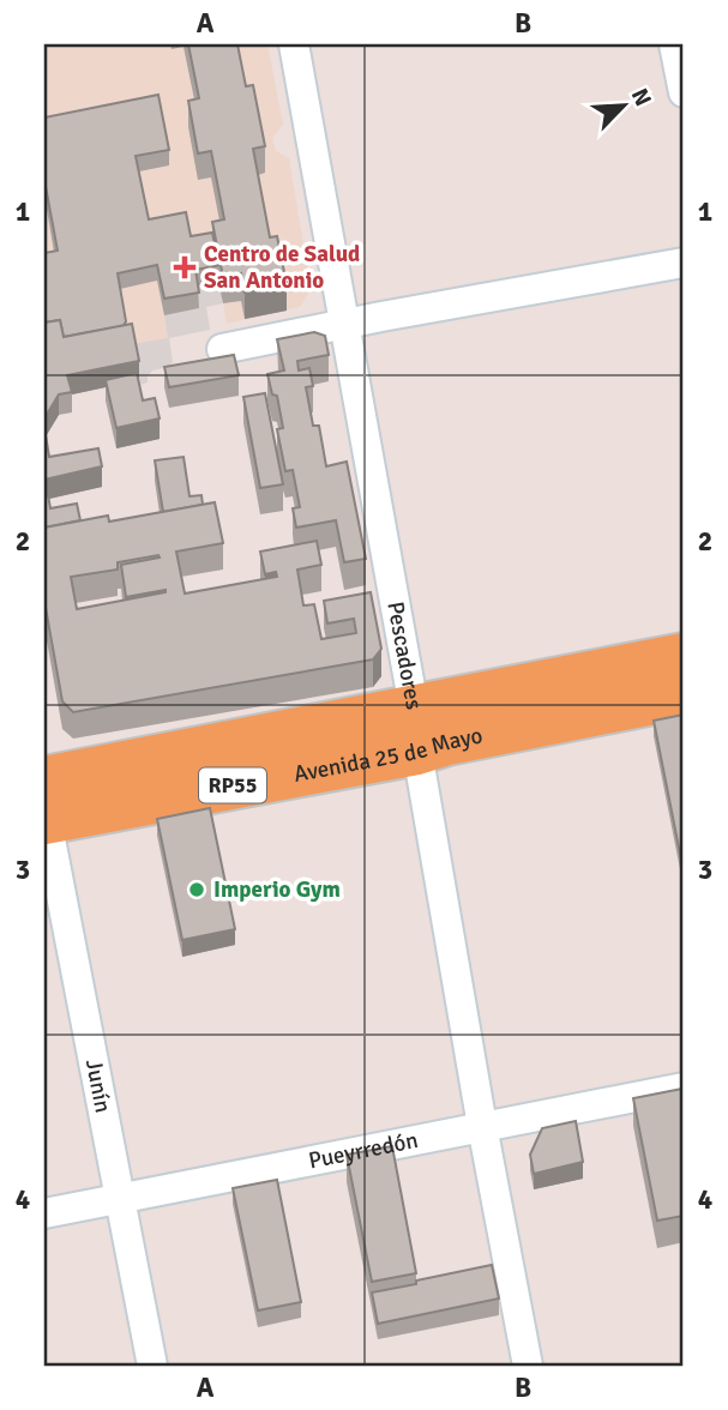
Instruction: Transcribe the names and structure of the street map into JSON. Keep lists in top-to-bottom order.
{
  "streets": {
    "main road": ["Avenida 25 de Mayo", "RP55"],
    "street": ["Pescadores", "Junín", "Pueyrredón"]
  },
  "crossings": [
    ["Pescadores", "Avenida 25 de Mayo"],
    ["Pescadores", "Pueyrredón"],
    ["Avenida 25 de Mayo", "Junín"],
    ["Junín", "Pueyrredón"]
  ],
  "places": {
    "health": ["Centro de Salud San Antonio"],
    "other": ["Imperio Gym"]
  },
  "north": "top right",
  "grid": {
    "columns": ["A", "B"],
    "rows": [
      "1",
      "2",
      "3",
      "4"
    ]
  }
}
